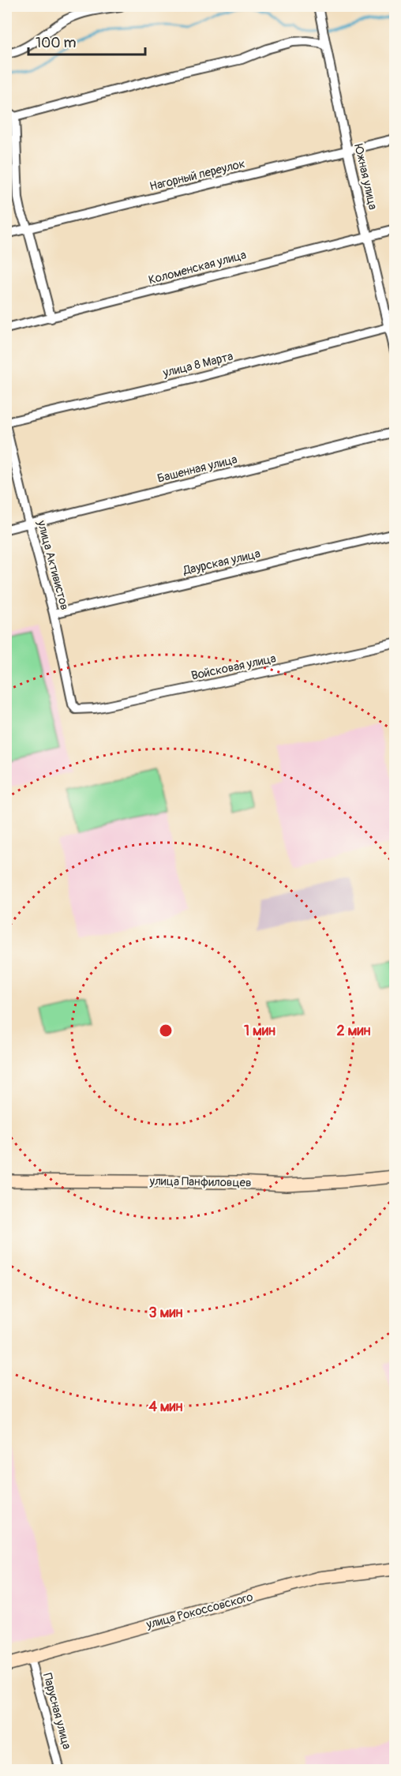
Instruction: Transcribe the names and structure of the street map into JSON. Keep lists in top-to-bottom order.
{
  "streets": {
    "street": [
      "Нагорный переулок",
      "Южная улица",
      "Коломенская улица",
      "улица 8 Марта",
      "Башенная улица",
      "Даурская улица",
      "улица Активистов",
      "Войсковая улица",
      "улица Панфиловцев",
      "улица Рокоссовского",
      "Парусная улица"
    ]
  },
  "crossings": [
    ["Нагорный переулок", "Южная улица"],
    ["Южная улица", "Коломенская улица"],
    ["Южная улица", "улица 8 Марта"],
    ["Башенная улица", "улица Активистов"],
    ["Даурская улица", "улица Активистов"],
    ["улица Активистов", "Войсковая улица"],
    ["улица Рокоссовского", "Парусная улица"]
  ],
  "scale_bar": "100 m",
  "rings": [
    "1 мин",
    "2 мин",
    "3 мин",
    "4 мин"
  ]
}
